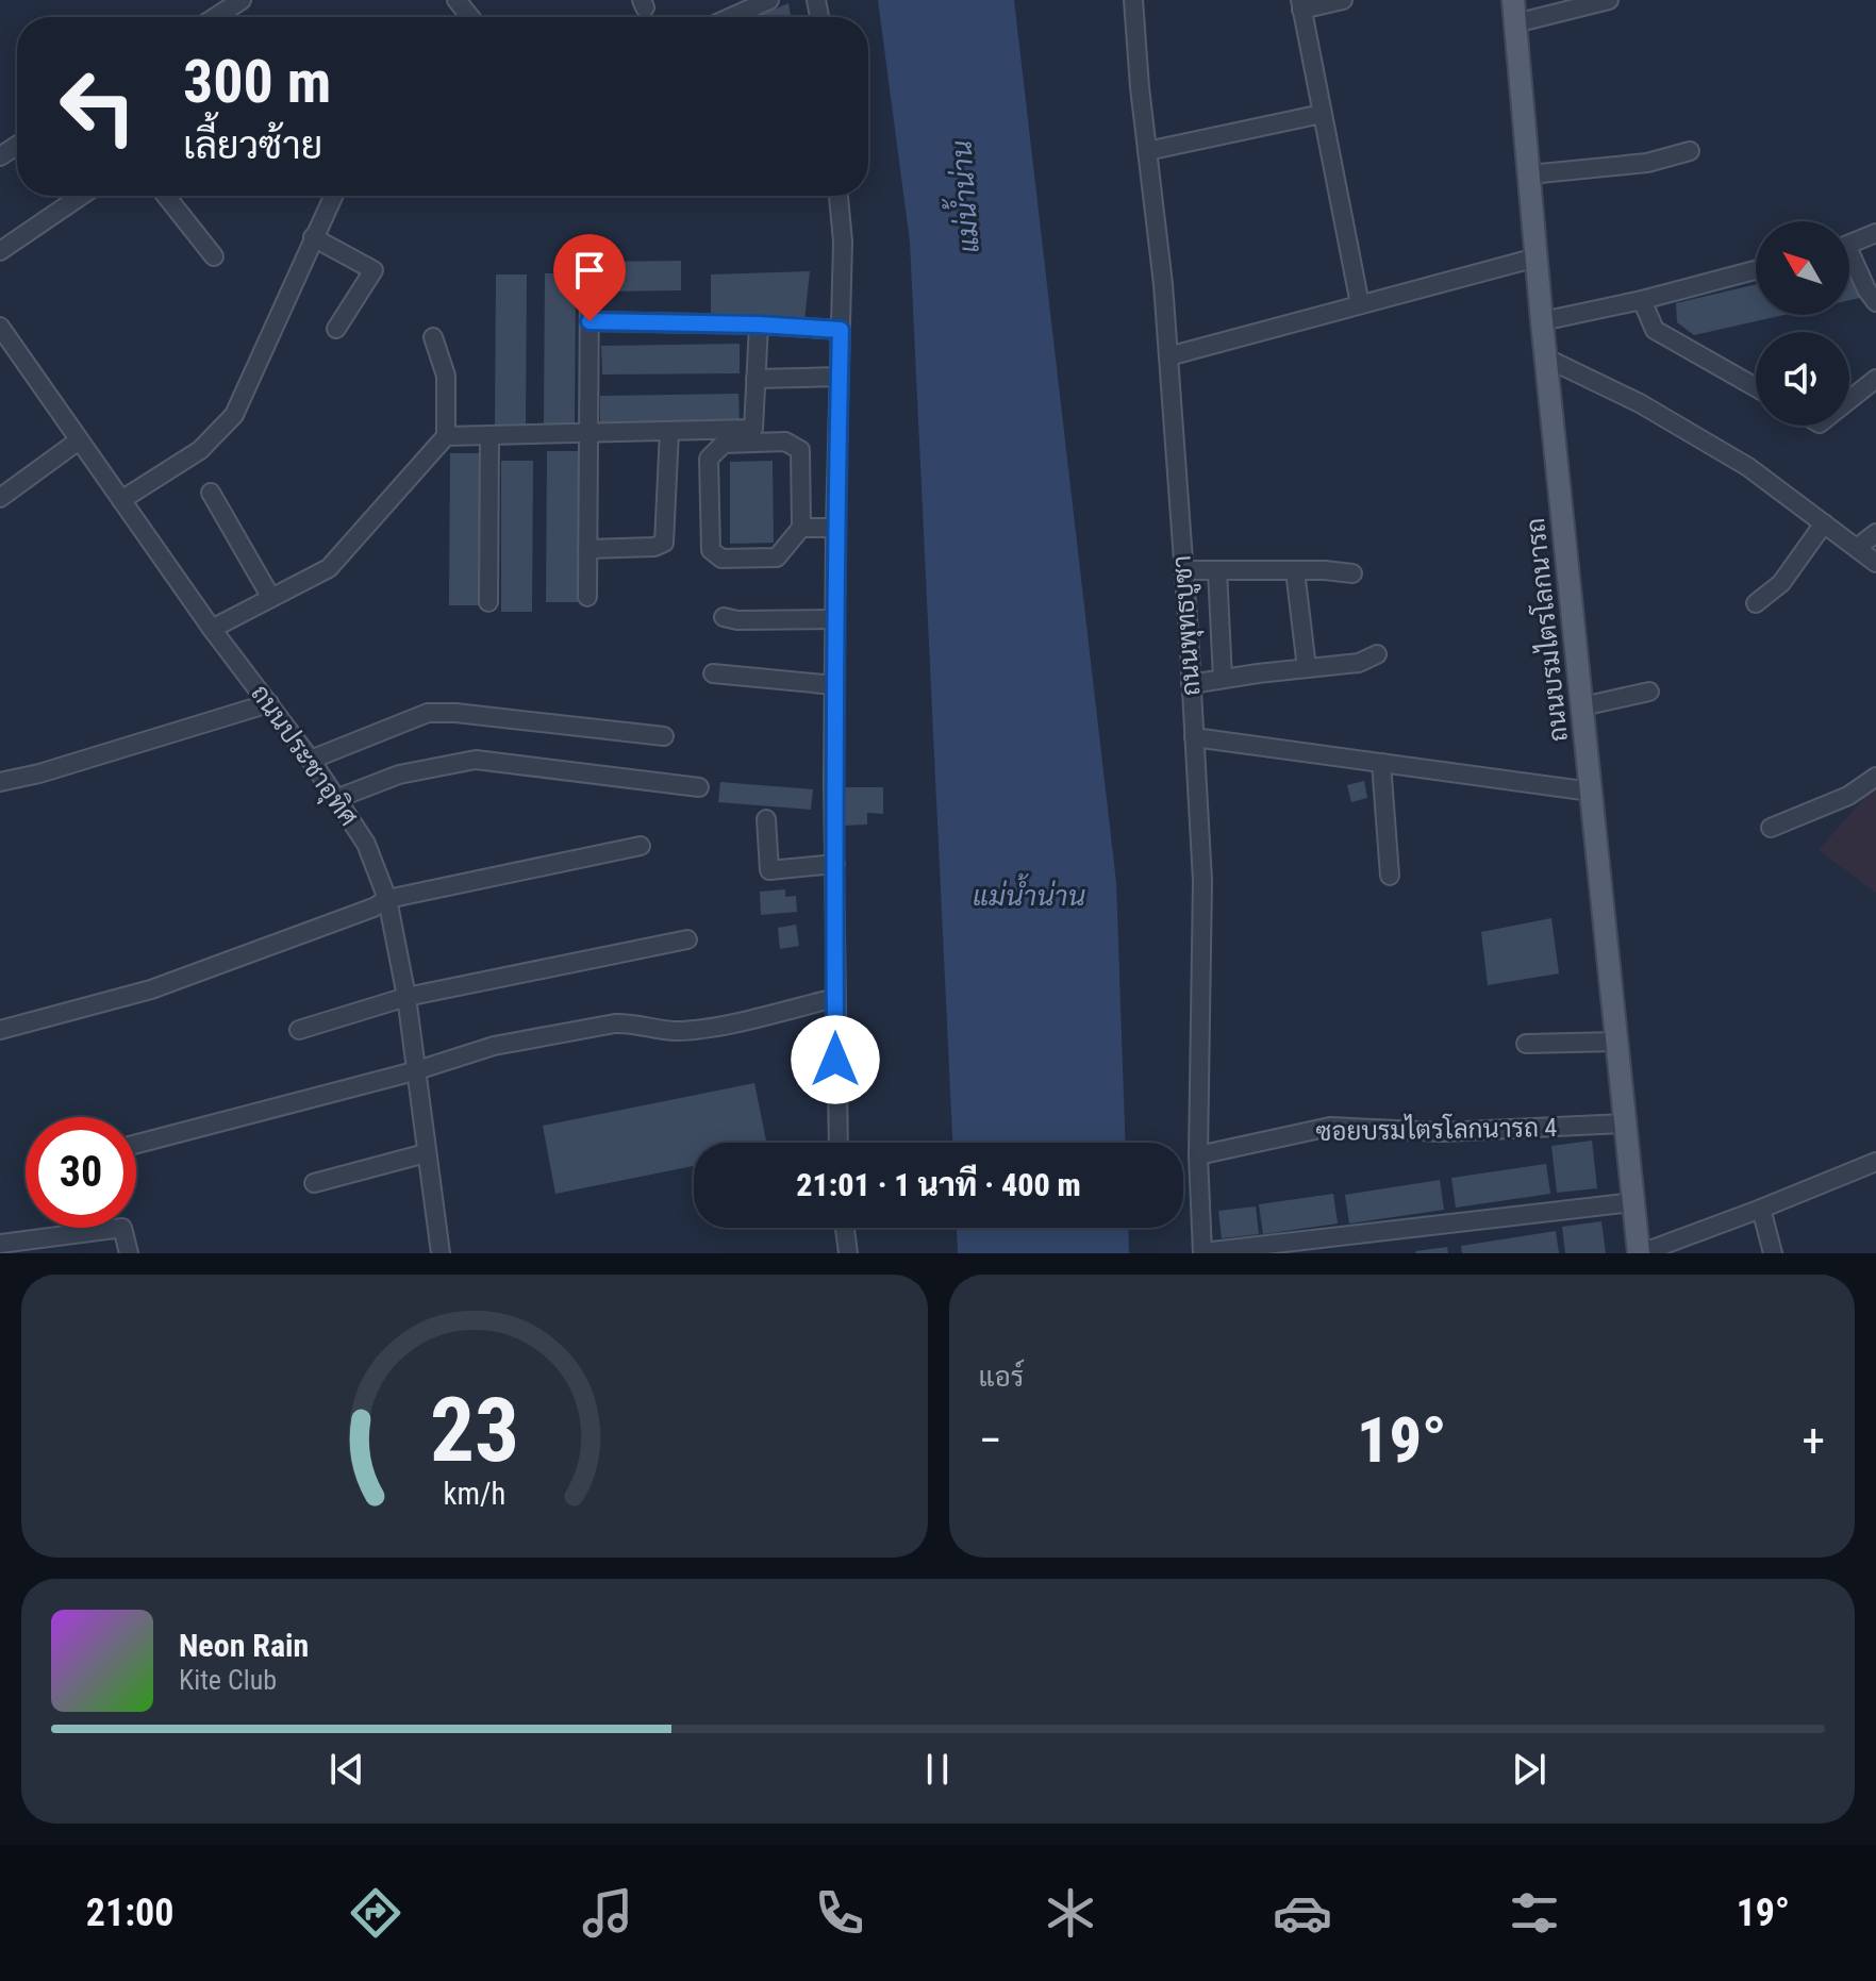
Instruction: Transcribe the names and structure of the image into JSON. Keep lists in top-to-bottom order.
{
  "streets": {
    "main road": ["ถนนบรมไตรโลกนารถ"],
    "street": ["ถนนพุทธบูชา", "ถนนประชาอุทิศ", "ซอยบรมไตรโลกนารถ 4"]
  },
  "crossings": [
    ["ถนนพุทธบูชา", "ซอยบรมไตรโลกนารถ 4"],
    ["ถนนบรมไตรโลกนารถ", "ซอยบรมไตรโลกนารถ 4"]
  ],
  "water": ["แม่น้ำน่าน"],
  "north": "top left",
  "page": {
    "turn": ["300 m", "เลี้ยวซ้าย"],
    "limit": "30",
    "trip": "21:01 · 1 นาที · 400 m",
    "tile": "แอร์",
    "heat": ["−", "19°", "+"],
    "song": ["Neon Rain", "Kite Club"],
    "tabs": ["21:00", "19°"],
    "gauge": ["23", "km/h"]
  }
}
